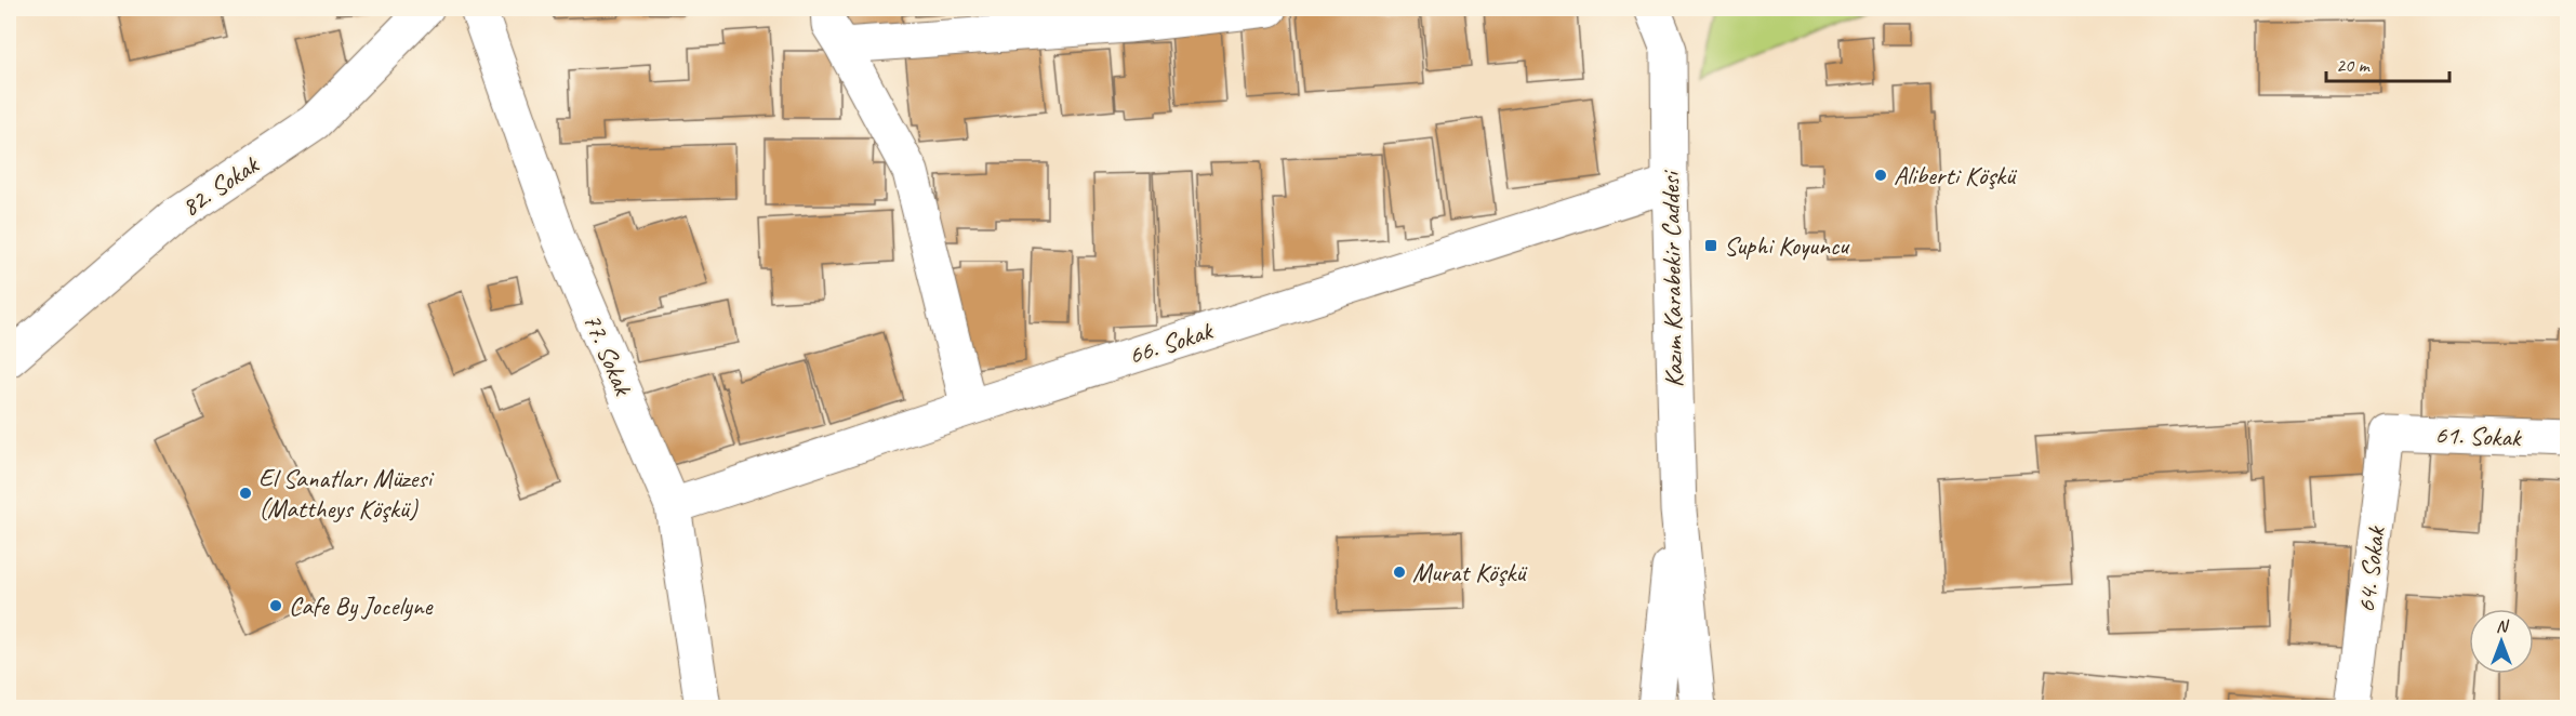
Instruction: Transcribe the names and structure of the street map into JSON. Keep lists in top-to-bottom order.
{
  "streets": {
    "street": [
      "82. Sokak",
      "Kazım Karabekir Caddesi",
      "66. Sokak",
      "77. Sokak",
      "61. Sokak",
      "64. Sokak"
    ]
  },
  "crossings": [
    ["Kazım Karabekir Caddesi", "66. Sokak"],
    ["66. Sokak", "77. Sokak"],
    ["61. Sokak", "64. Sokak"]
  ],
  "places": {
    "other": [
      "Aliberti Köşkü",
      "El Sanatları Müzesi (Mattheys Köşkü)",
      "Murat Köşkü",
      "Cafe By Jocelyne"
    ],
    "transit": ["Suphi Koyuncu"]
  },
  "scale_bar": "20 m",
  "north": "top"
}
